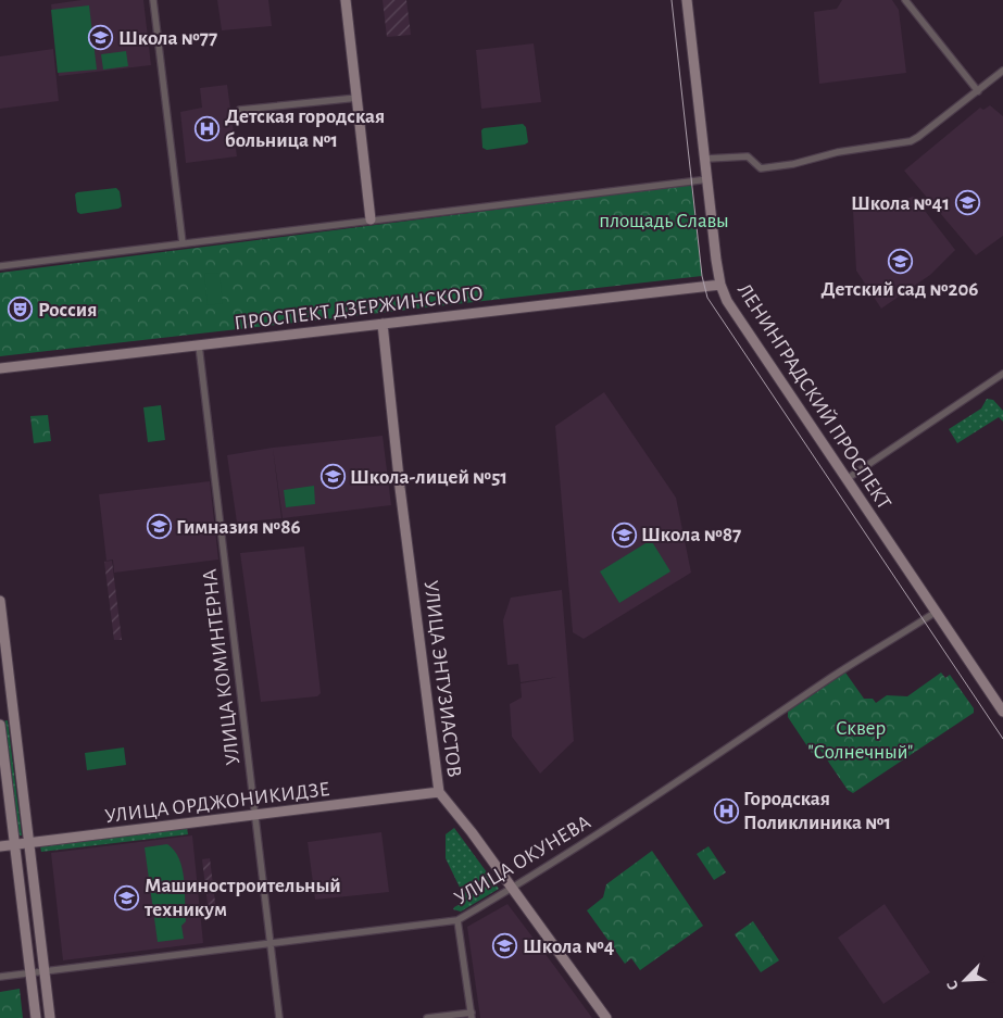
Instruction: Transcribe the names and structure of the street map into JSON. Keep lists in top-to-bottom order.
{
  "streets": {
    "street": [
      "ПРОСПЕКТ ДЗЕРЖИНСКОГО",
      "ЛЕНИНГРАДСКИЙ ПРОСПЕКТ",
      "УЛИЦА КОМИНТЕРНА",
      "УЛИЦА ЭНТУЗИАСТОВ",
      "УЛИЦА ОРДЖОНИКИДЗЕ",
      "УЛИЦА ОКУНЕВА"
    ]
  },
  "crossings": [
    ["ПРОСПЕКТ ДЗЕРЖИНСКОГО", "ЛЕНИНГРАДСКИЙ ПРОСПЕКТ"],
    ["ПРОСПЕКТ ДЗЕРЖИНСКОГО", "УЛИЦА КОМИНТЕРНА"],
    ["ПРОСПЕКТ ДЗЕРЖИНСКОГО", "УЛИЦА ЭНТУЗИАСТОВ"],
    ["ЛЕНИНГРАДСКИЙ ПРОСПЕКТ", "УЛИЦА ОКУНЕВА"],
    ["УЛИЦА КОМИНТЕРНА", "УЛИЦА ОРДЖОНИКИДЗЕ"],
    ["УЛИЦА КОМИНТЕРНА", "УЛИЦА ОКУНЕВА"],
    ["УЛИЦА ЭНТУЗИАСТОВ", "УЛИЦА ОРДЖОНИКИДЗЕ"],
    ["УЛИЦА ЭНТУЗИАСТОВ", "УЛИЦА ОКУНЕВА"]
  ],
  "parks": ["площадь Славы", "Сквер \"Солнечный\""],
  "places": {
    "school or university": [
      "Школа №77",
      "Школа №41",
      "Детский сад №206",
      "Школа-лицей №51",
      "Гимназия №86",
      "Школа №87",
      "Машиностроительный техникум",
      "Школа №4"
    ],
    "hospital": ["Детская городская больница №1", "Городская Поликлиника №1"],
    "theatre": ["Россия"]
  },
  "north": "bottom left"
}
